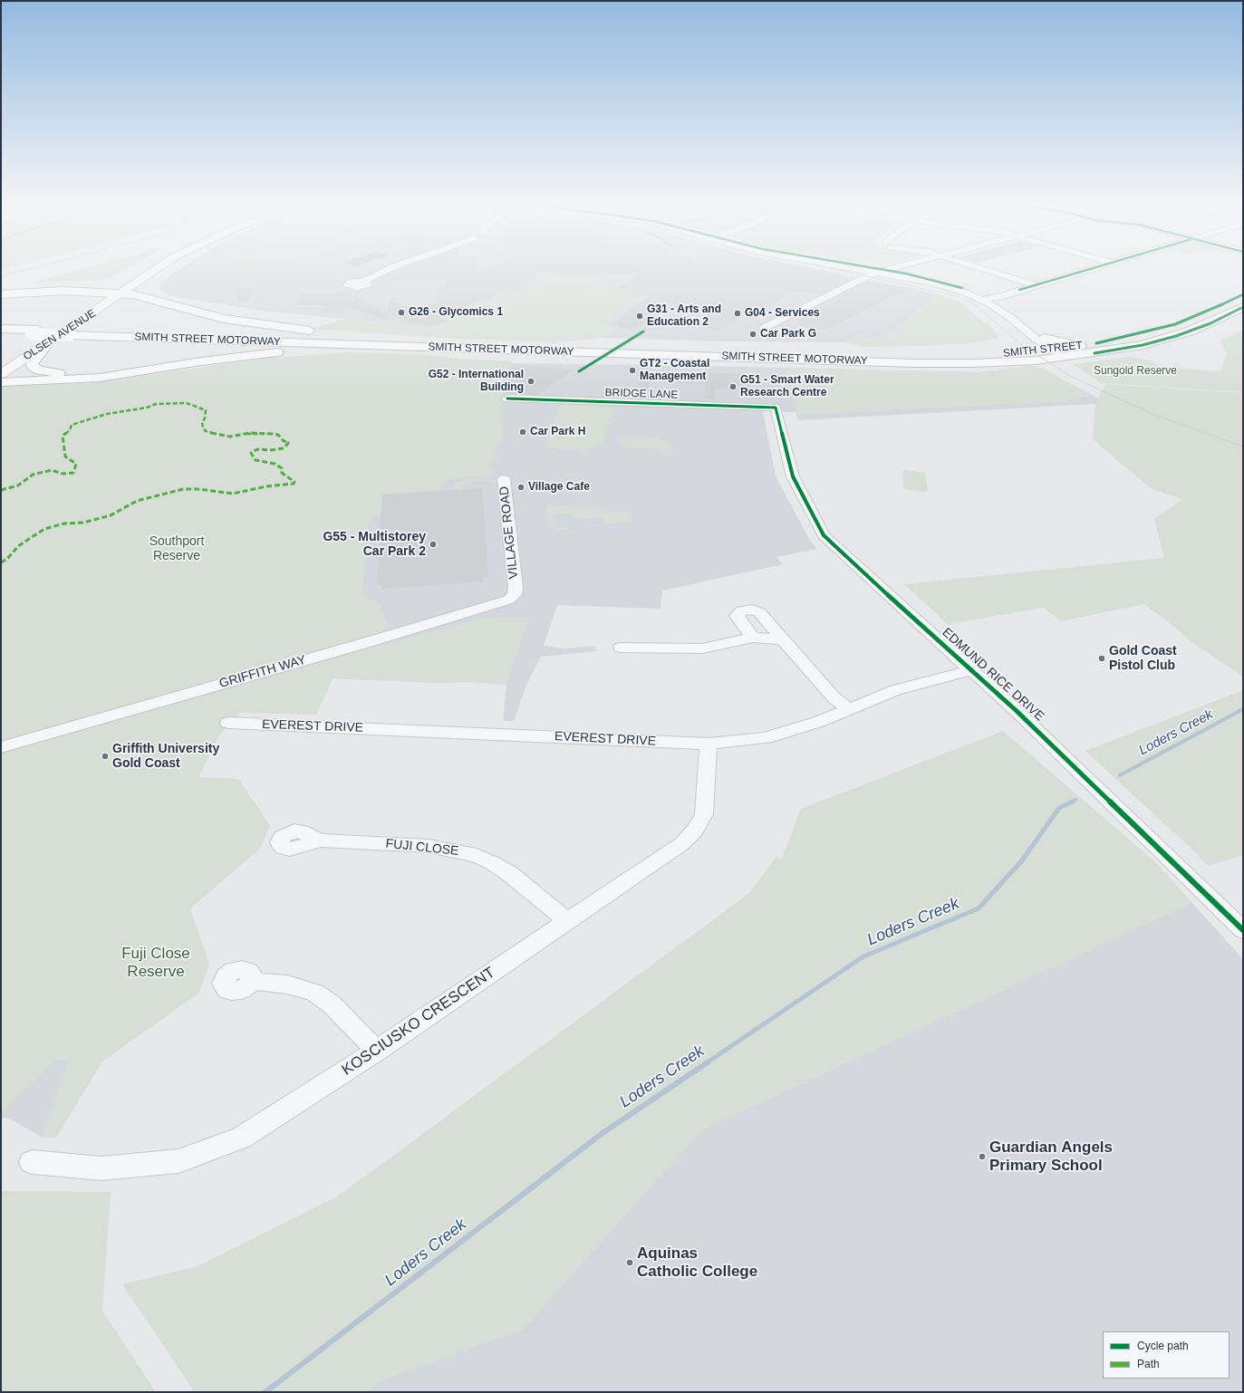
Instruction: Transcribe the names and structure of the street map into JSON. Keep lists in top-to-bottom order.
{
  "streets": {
    "main road": ["OLSEN AVENUE", "SMITH STREET MOTORWAY", "SMITH STREET"],
    "street": [
      "BRIDGE LANE",
      "VILLAGE ROAD",
      "GRIFFITH WAY",
      "EDMUND RICE DRIVE",
      "EVEREST DRIVE",
      "FUJI CLOSE",
      "KOSCIUSKO CRESCENT"
    ]
  },
  "crossings": [
    ["SMITH STREET MOTORWAY", "SMITH STREET"],
    ["BRIDGE LANE", "EDMUND RICE DRIVE"],
    ["VILLAGE ROAD", "GRIFFITH WAY"],
    ["EDMUND RICE DRIVE", "EVEREST DRIVE"],
    ["EVEREST DRIVE", "KOSCIUSKO CRESCENT"],
    ["FUJI CLOSE", "KOSCIUSKO CRESCENT"]
  ],
  "water": ["Loders Creek"],
  "parks": ["Sungold Reserve", "Southport Reserve", "Fuji Close Reserve"],
  "places": [
    "G26 - Glycomics 1",
    "G04 - Services",
    "G31 - Arts and Education 2",
    "Car Park G",
    "GT2 - Coastal Management",
    "G52 - International Building",
    "G51 - Smart Water Research Centre",
    "Car Park H",
    "Village Cafe",
    "G55 - Multistorey Car Park 2",
    "Gold Coast Pistol Club",
    "Griffith University Gold Coast",
    "Guardian Angels Primary School",
    "Aquinas Catholic College"
  ],
  "legend": ["Cycle path", "Path"]
}
